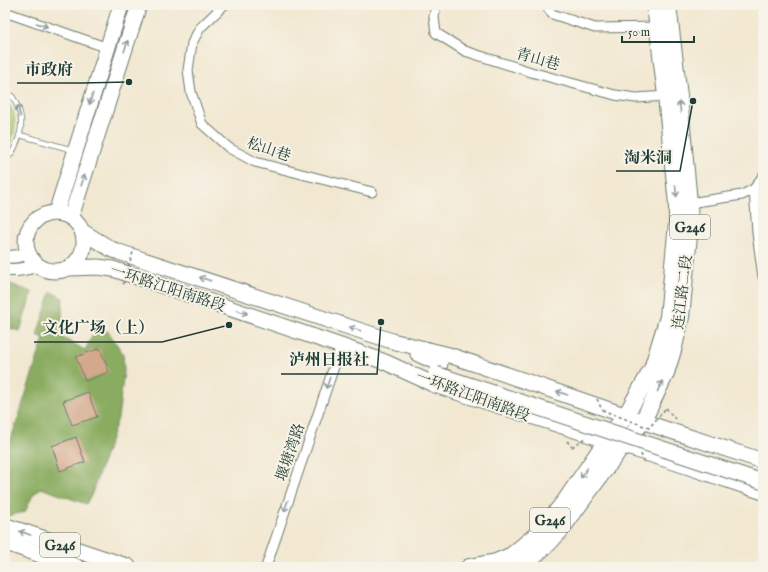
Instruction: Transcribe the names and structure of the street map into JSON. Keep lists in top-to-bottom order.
{
  "streets": {
    "highway": ["G246", "连江路二段"],
    "main road": ["一环路江阳南路段"],
    "street": ["青山巷", "松山巷", "堰塘湾路"]
  },
  "crossings": [
    ["青山巷", "连江路二段"],
    ["G246", "一环路江阳南路段"],
    ["G246", "连江路二段"],
    ["一环路江阳南路段", "连江路二段"],
    ["一环路江阳南路段", "堰塘湾路"]
  ],
  "one_way": ["堰塘湾路"],
  "places": [
    "市政府",
    "淘米洞",
    "泸州日报社",
    "文化广场（上）"
  ],
  "scale_bar": "50 m"
}
